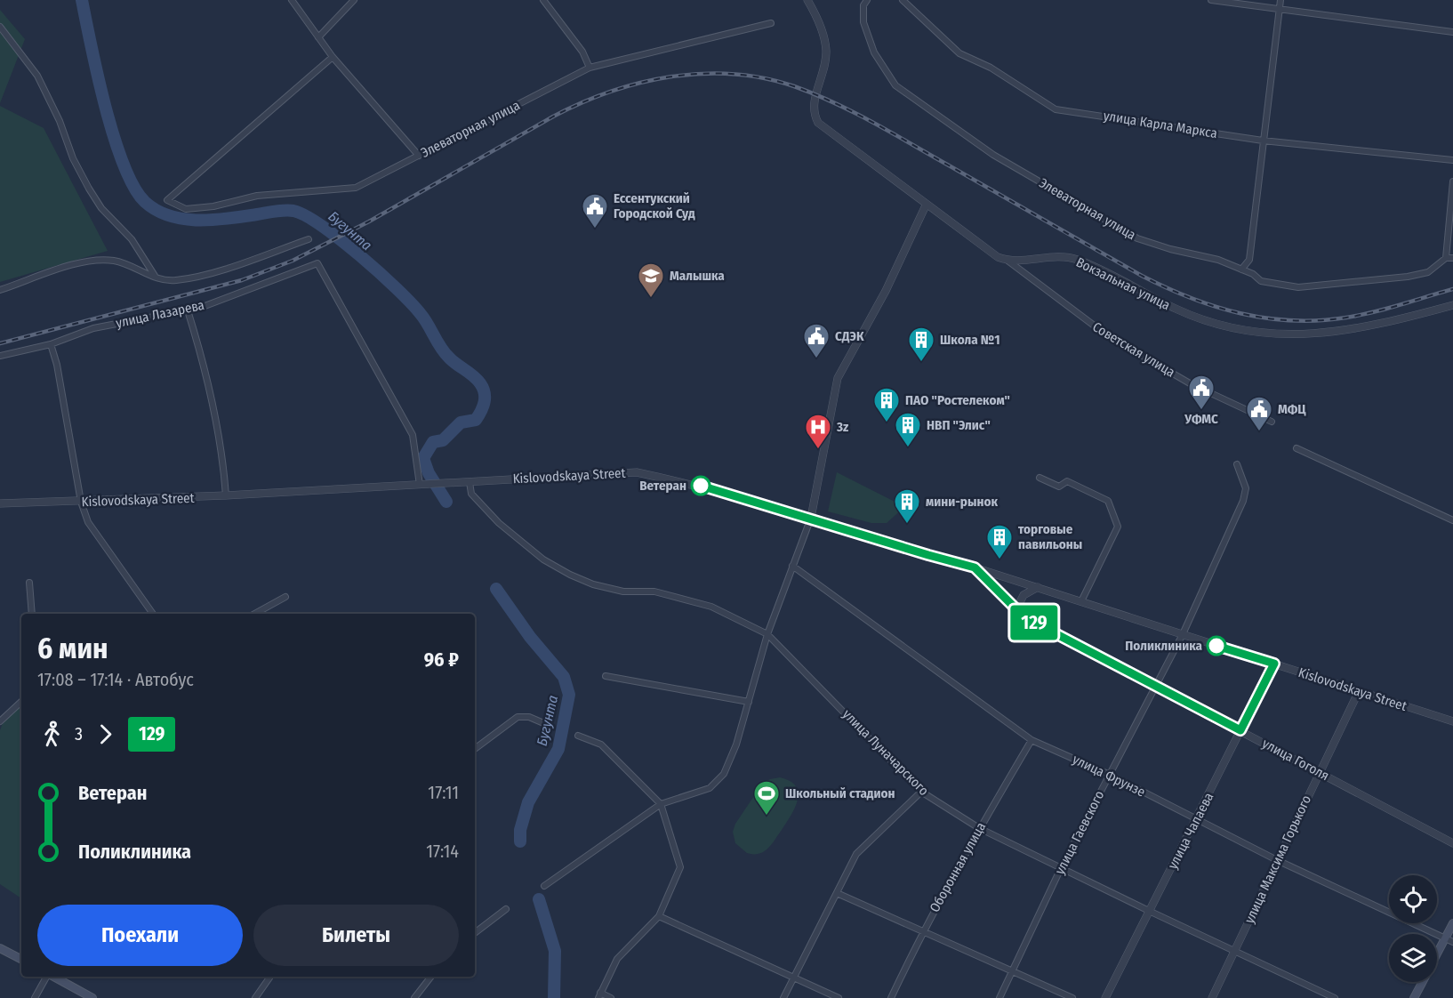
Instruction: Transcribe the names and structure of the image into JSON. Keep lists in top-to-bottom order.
{
  "streets": {
    "street": [
      "улица Карла Маркса",
      "Элеваторная улица",
      "Вокзальная улица",
      "улица Лазарева",
      "Советская улица",
      "Kislovodskaya Street",
      "улица Луначарского",
      "улица Гоголя",
      "улица Фрунзе",
      "улица Чапаева",
      "улица Гаевского",
      "улица Максима Горького",
      "Оборонная улица"
    ]
  },
  "crossings": [
    ["Вокзальная улица", "Советская улица"],
    ["улица Лазарева", "Kislovodskaya Street"],
    ["Kislovodskaya Street", "улица Луначарского"],
    ["Kislovodskaya Street", "улица Гоголя"],
    ["Kislovodskaya Street", "улица Чапаева"],
    ["Kislovodskaya Street", "улица Гаевского"],
    ["Kislovodskaya Street", "улица Максима Горького"],
    ["улица Луначарского", "улица Чапаева"],
    ["улица Луначарского", "улица Гаевского"],
    ["улица Луначарского", "улица Максима Горького"],
    ["улица Луначарского", "Оборонная улица"],
    ["улица Гоголя", "улица Чапаева"],
    ["улица Гоголя", "улица Гаевского"],
    ["улица Гоголя", "улица Максима Горького"],
    ["улица Фрунзе", "улица Чапаева"],
    ["улица Фрунзе", "улица Гаевского"],
    ["улица Фрунзе", "улица Максима Горького"],
    ["улица Фрунзе", "Оборонная улица"]
  ],
  "water": ["Бугунта"],
  "places": {
    "public building": [
      "Ессентукский Городской Суд",
      "СДЭК",
      "УФМС",
      "МФЦ"
    ],
    "school or university": ["Малышка"],
    "building": [
      "Школа №1",
      "ПАО \"Ростелеком\"",
      "НВП \"Элис\"",
      "мини-рынок",
      "торговые павильоны"
    ],
    "hospital": ["3z"],
    "other": ["Ветеран", "Поликлиника"],
    "sports": ["Школьный стадион"]
  },
  "lines": ["bus line 129"],
  "page": {
    "on_map": "129",
    "heading": ["6 мин", "17:08 – 17:14 · Автобус", "96 ₽"],
    "legs": ["3", "129"],
    "list": [
      {
        "name": "Ветеран",
        "value": "17:11"
      },
      {
        "name": "Поликлиника",
        "value": "17:14"
      }
    ],
    "buttons": ["Поехали", "Билеты"]
  }
}
